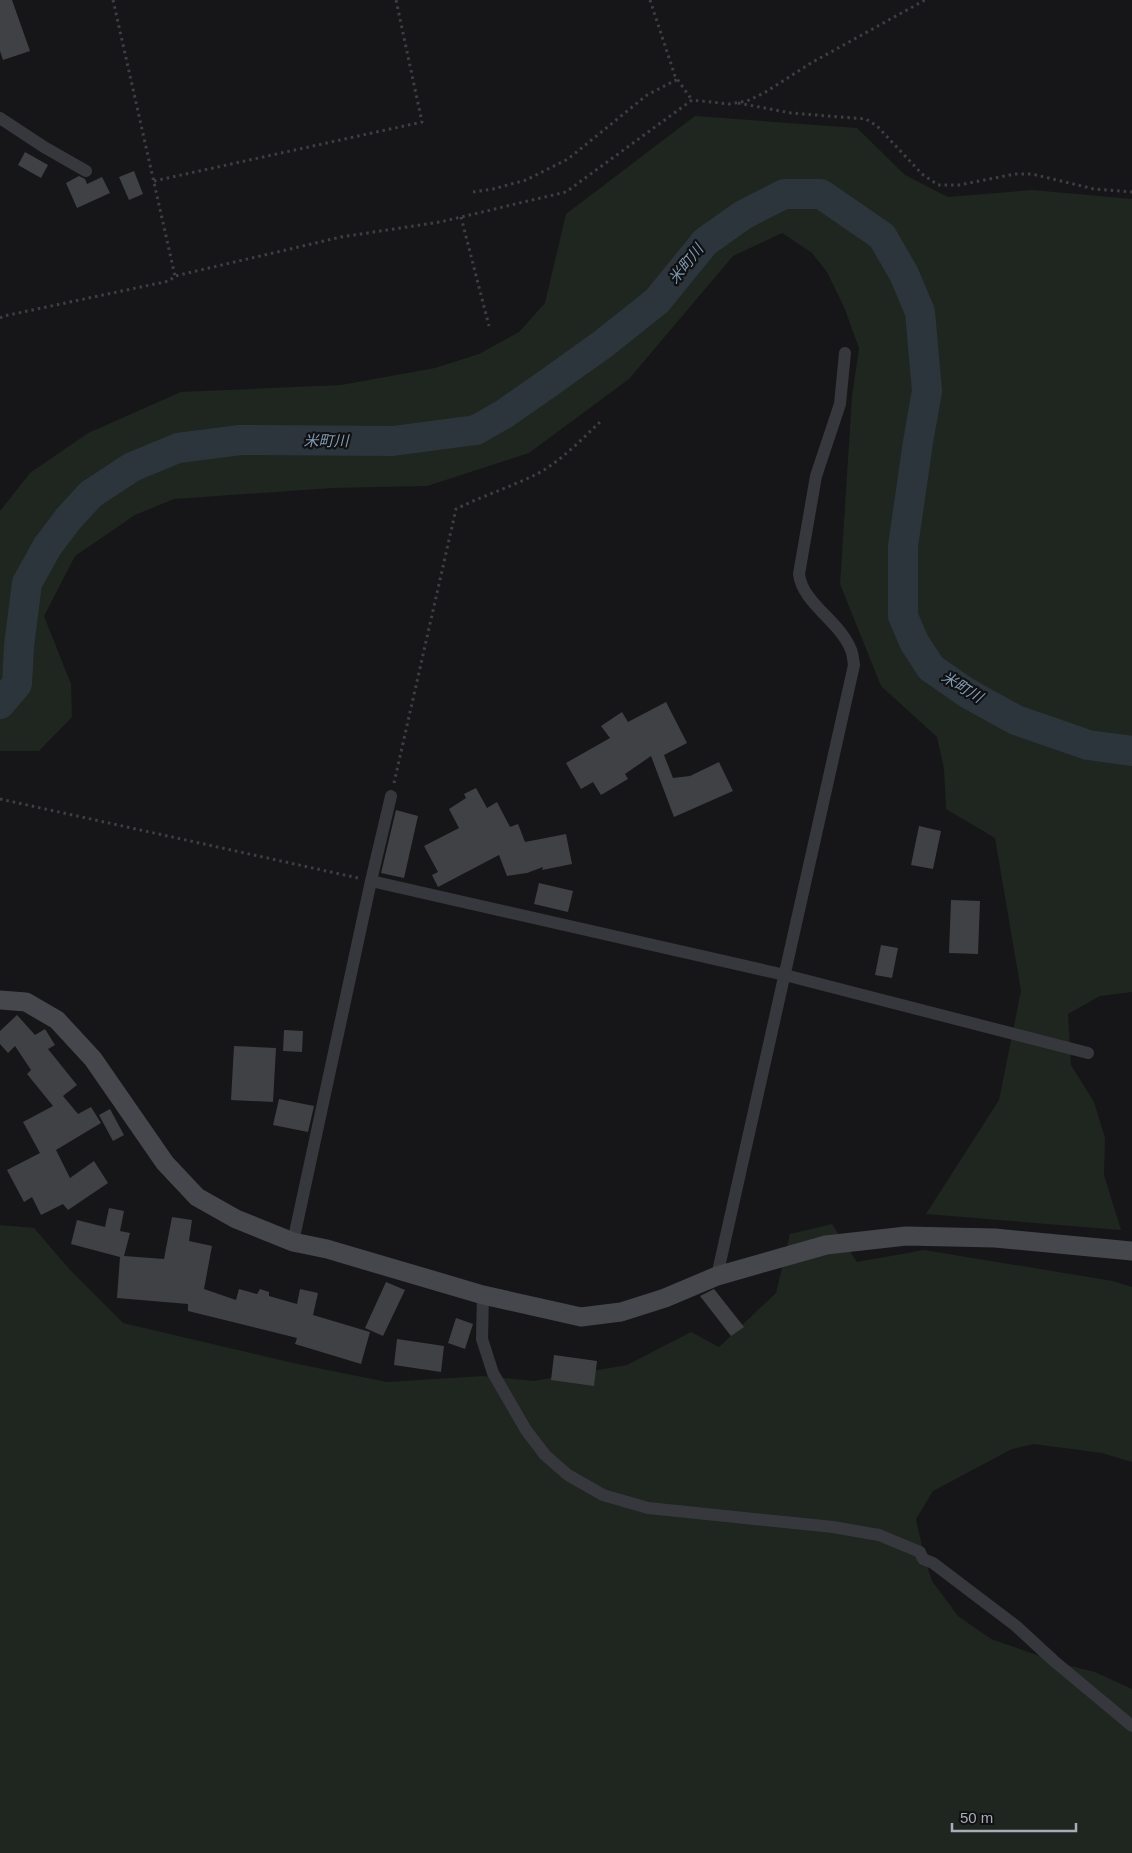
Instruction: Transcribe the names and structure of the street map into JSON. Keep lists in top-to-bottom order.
{
  "water": ["米町川"],
  "scale_bar": "50 m"
}
